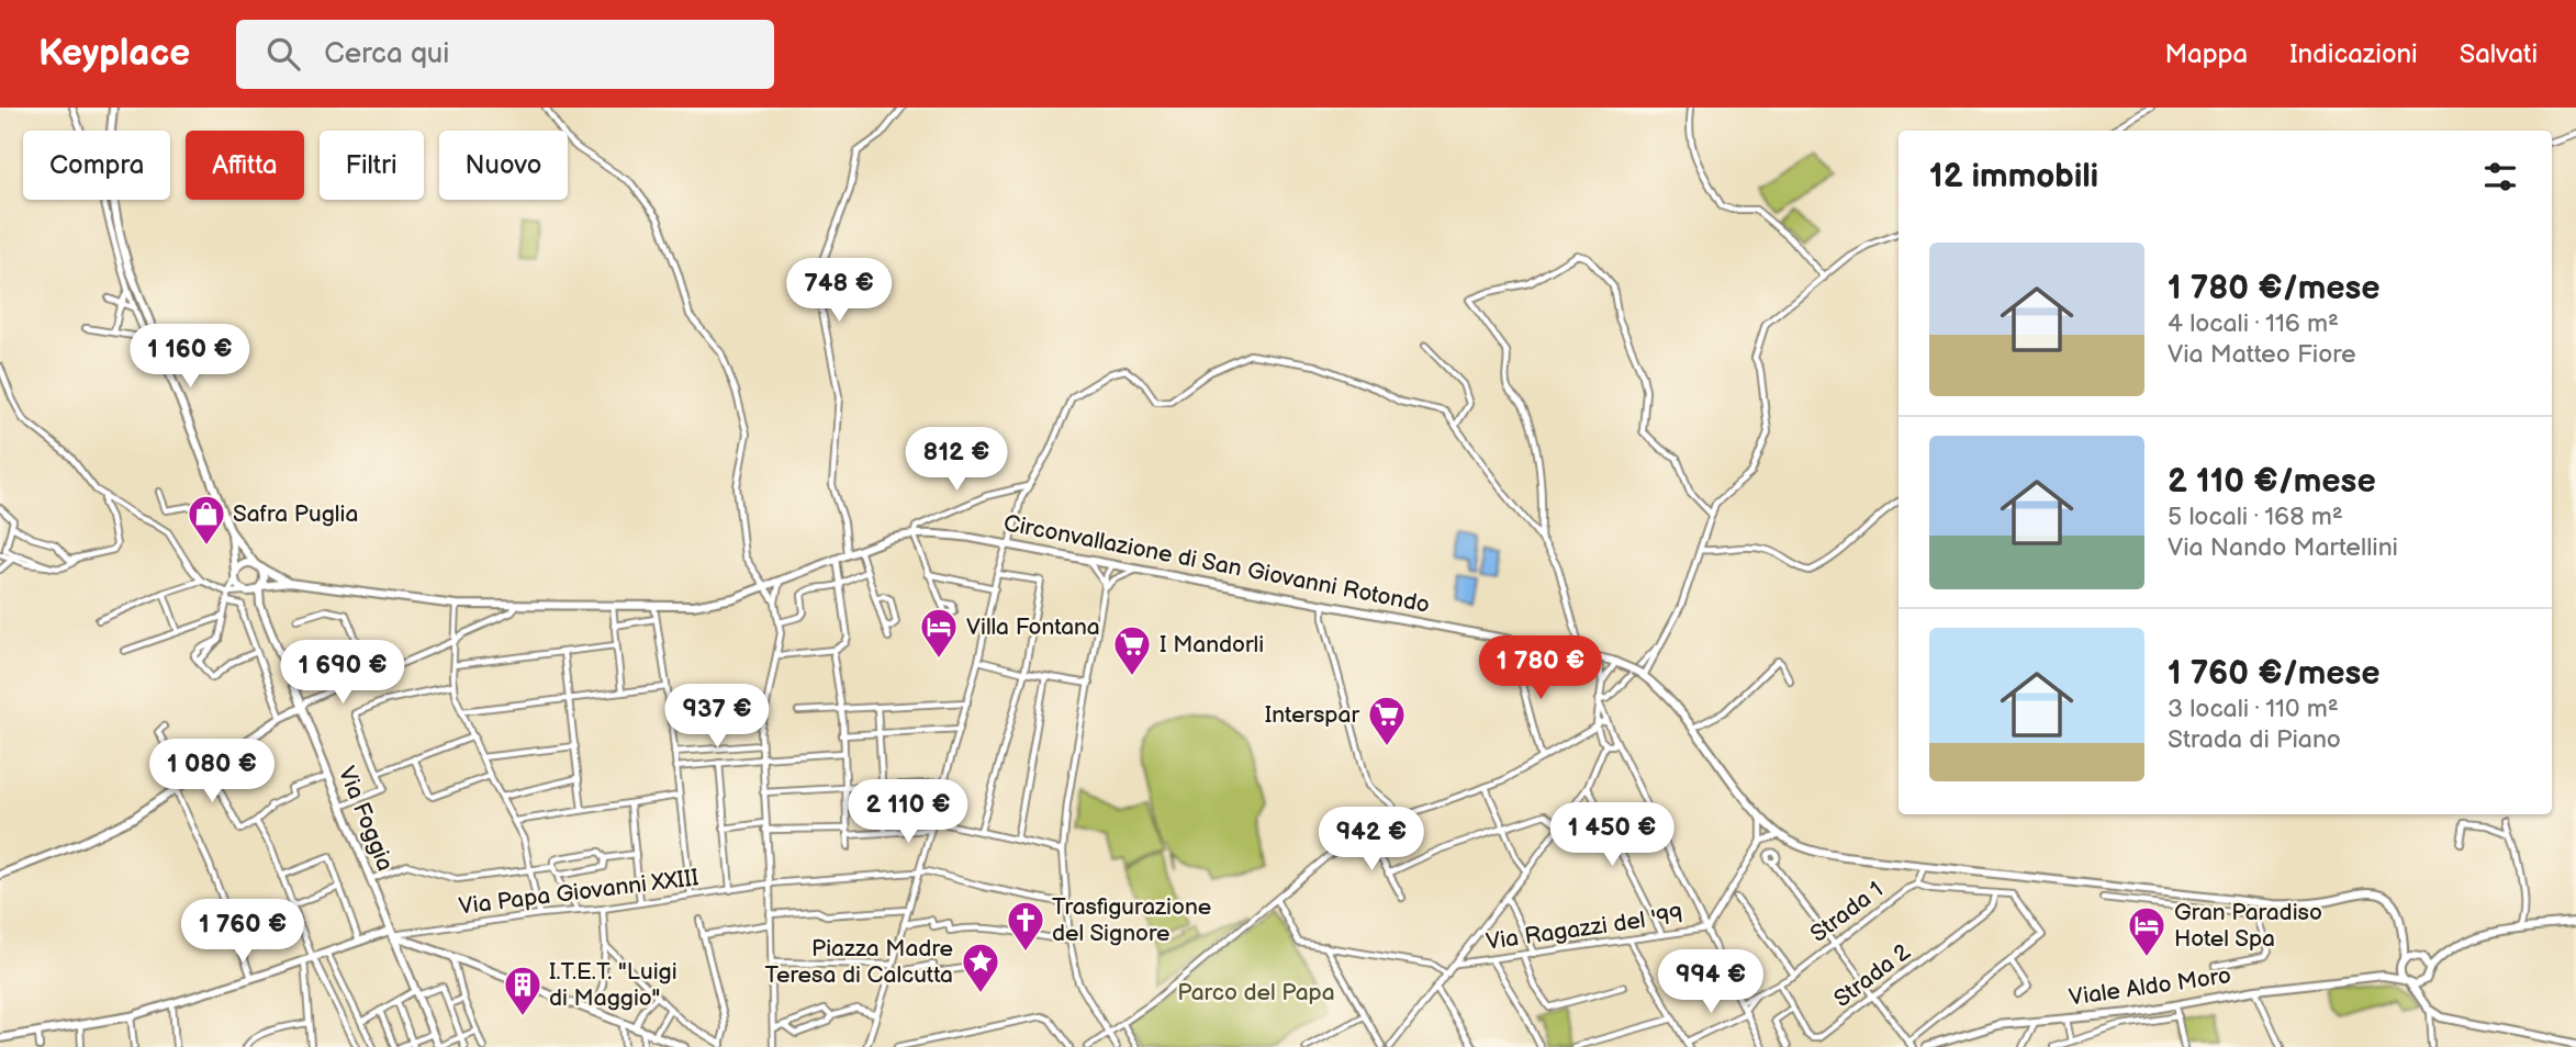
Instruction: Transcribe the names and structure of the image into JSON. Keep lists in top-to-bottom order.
{
  "streets": {
    "main road": ["Circonvallazione di San Giovanni Rotondo", "Via Foggia", "Viale Aldo Moro"],
    "street": [
      "Via Papa Giovanni XXIII",
      "Strada 1",
      "Via Ragazzi del '99",
      "Strada 2"
    ]
  },
  "crossings": [
    ["Circonvallazione di San Giovanni Rotondo", "Via Foggia"],
    ["Circonvallazione di San Giovanni Rotondo", "Strada 1"],
    ["Circonvallazione di San Giovanni Rotondo", "Viale Aldo Moro"],
    ["Via Foggia", "Via Papa Giovanni XXIII"],
    ["Strada 1", "Strada 2"]
  ],
  "parks": ["Parco del Papa"],
  "places": {
    "shop": ["Safra Puglia"],
    "hotel": ["Villa Fontana", "Gran Paradiso Hotel Spa"],
    "supermarket": ["I Mandorli", "Interspar"],
    "church": ["Trasfigurazione del Signore"],
    "place": ["Piazza Madre Teresa di Calcutta"],
    "building": ["I.T.E.T. \"Luigi di Maggio\""]
  },
  "page": {
    "header": "Keyplace",
    "search": "Cerca qui",
    "nav": ["Mappa", "Indicazioni", "Salvati"],
    "chip": [
      "Compra",
      "Affitta",
      "Filtri",
      "Nuovo"
    ],
    "heading": "12 immobili",
    "list": [
      {
        "name": "1 780 €/mese",
        "note": "4 locali · 116 m² · Via Matteo Fiore"
      },
      {
        "name": "2 110 €/mese",
        "note": "5 locali · 168 m² · Via Nando Martellini"
      },
      {
        "name": "1 760 €/mese",
        "note": "3 locali · 110 m² · Strada di Piano"
      }
    ],
    "price": [
      "748 €",
      "1 160 €",
      "812 €",
      "1 780 €",
      "1 690 €",
      "937 €",
      "1 080 €",
      "2 110 €",
      "1 450 €",
      "942 €",
      "1 760 €",
      "994 €"
    ]
  }
}
